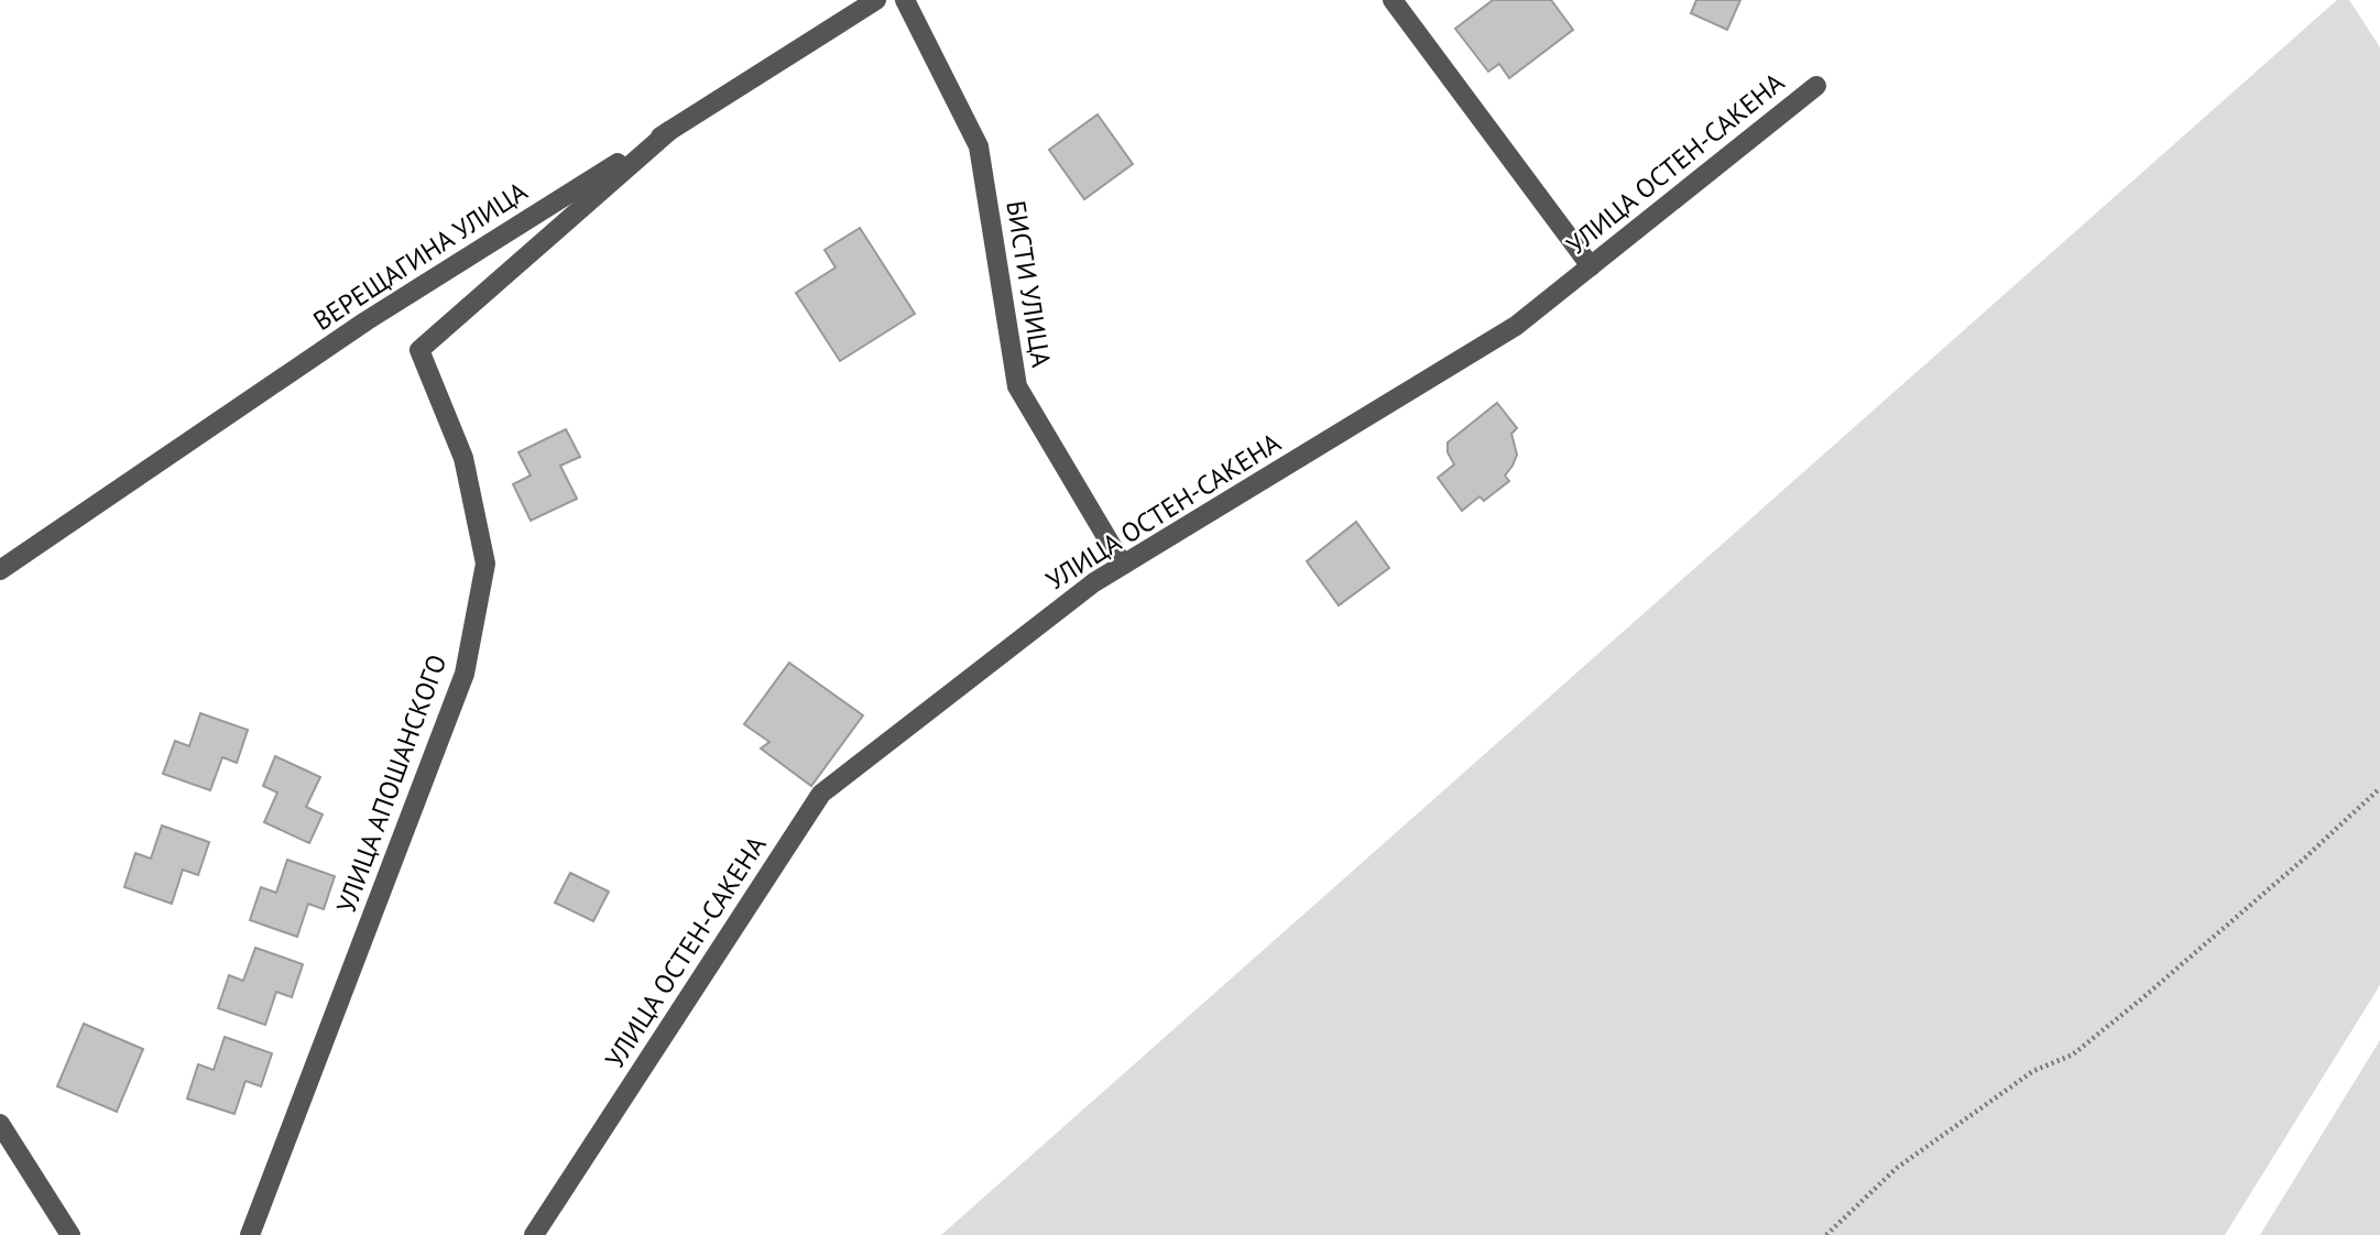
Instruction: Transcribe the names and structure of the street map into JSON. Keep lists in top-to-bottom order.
{
  "streets": {
    "street": [
      "УЛИЦА ОСТЕН-САКЕНА",
      "ВЕРЕЩАГИНА УЛИЦА",
      "БИСТИ УЛИЦА",
      "УЛИЦА АПОШАНСКОГО"
    ]
  },
  "crossings": [
    ["УЛИЦА ОСТЕН-САКЕНА", "БИСТИ УЛИЦА"],
    ["ВЕРЕЩАГИНА УЛИЦА", "УЛИЦА АПОШАНСКОГО"]
  ]
}
